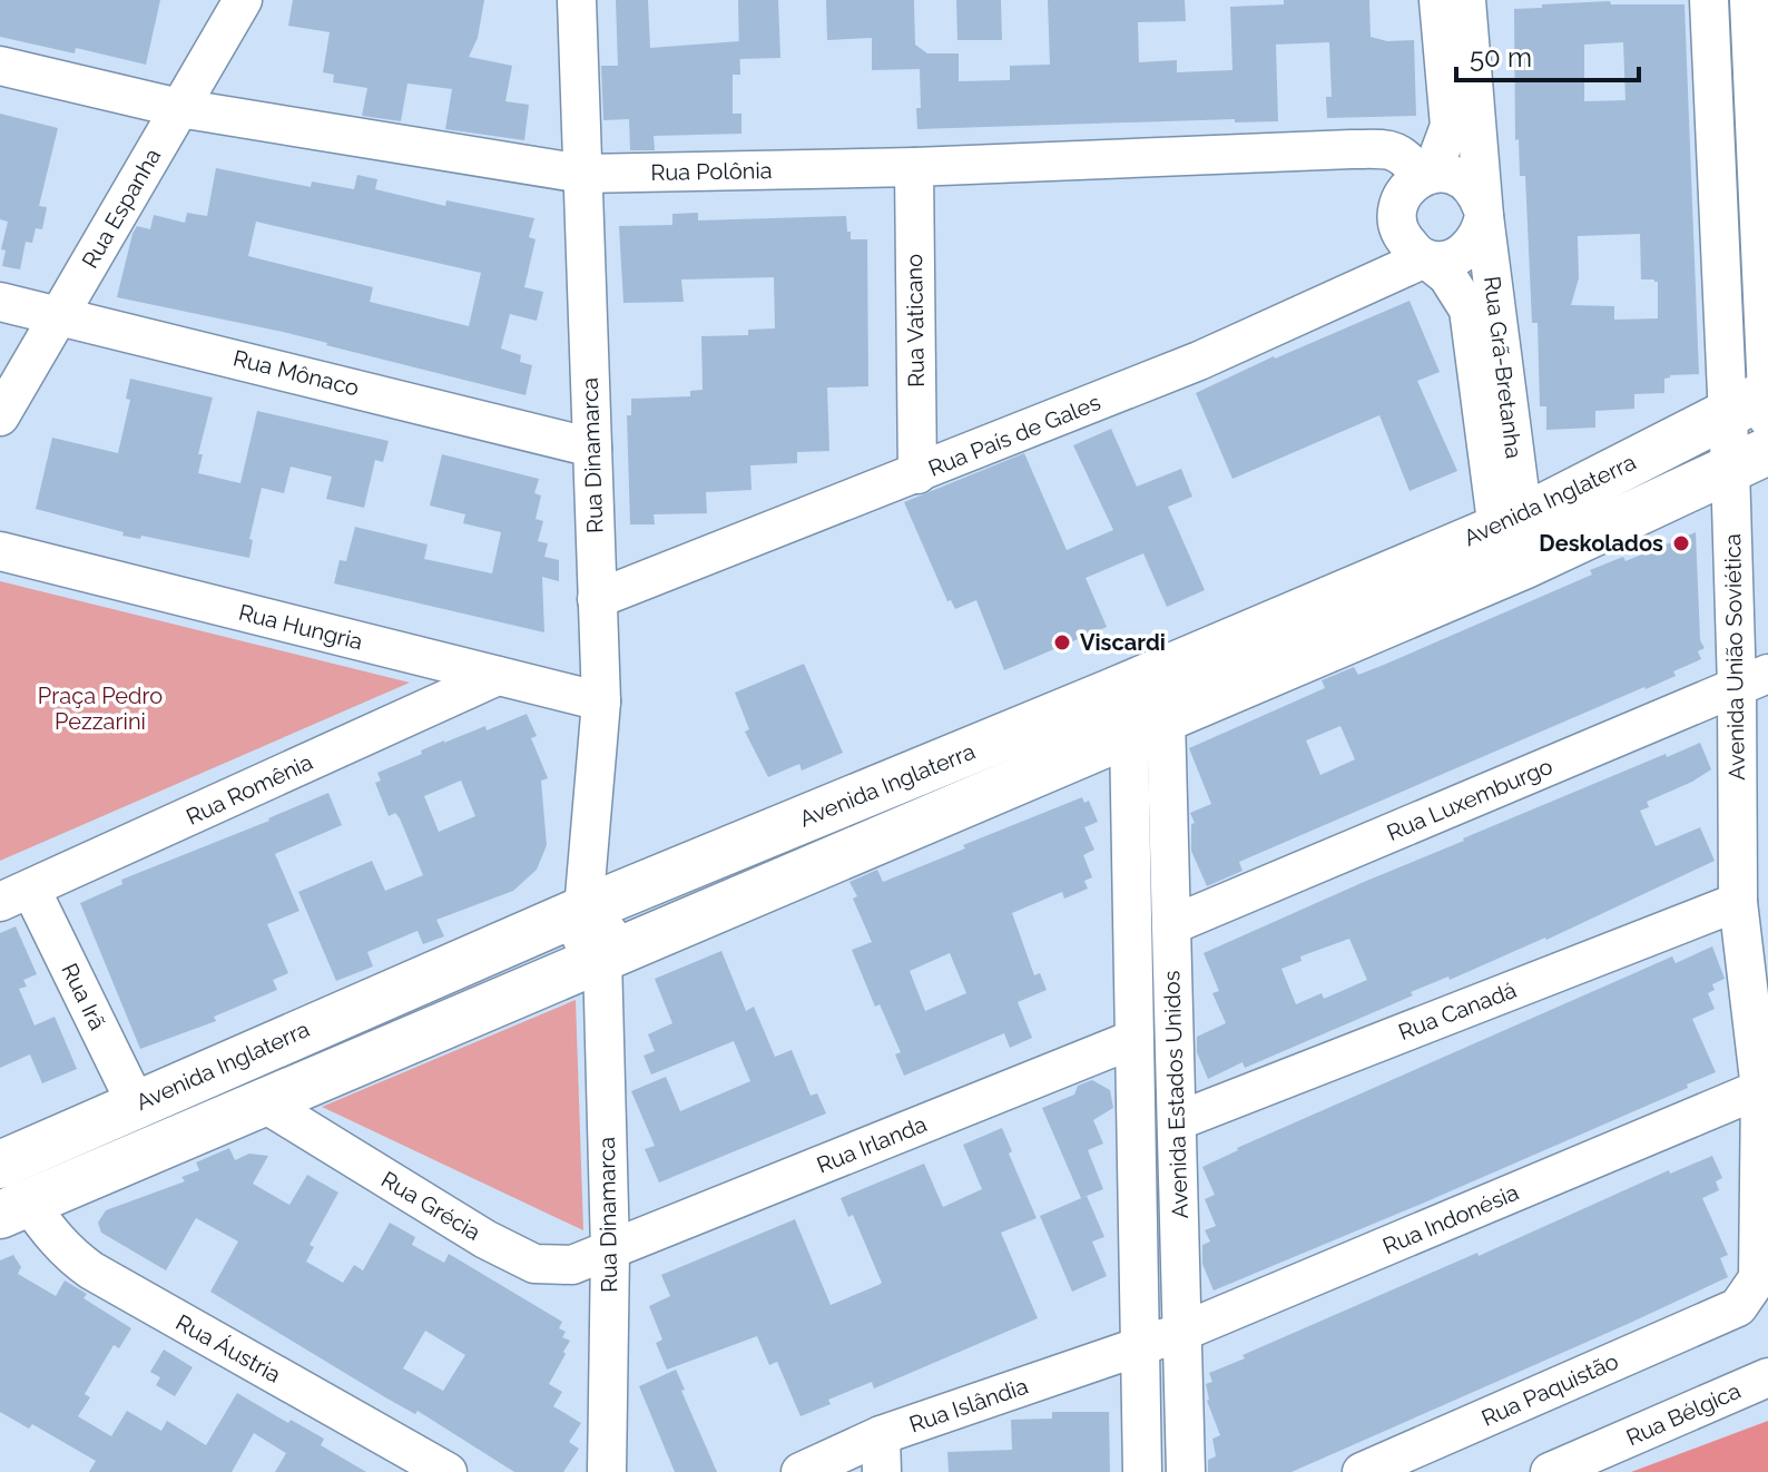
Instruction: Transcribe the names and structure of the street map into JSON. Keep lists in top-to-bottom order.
{
  "streets": {
    "main road": ["Avenida Inglaterra"],
    "street": [
      "Rua Polônia",
      "Rua Espanha",
      "Rua Vaticano",
      "Rua Grã-Bretanha",
      "Rua Mônaco",
      "Rua País de Gales",
      "Rua Dinamarca",
      "Rua Hungria",
      "Avenida União Soviética",
      "Rua Romênia",
      "Rua Luxemburgo",
      "Rua Irã",
      "Rua Canadá",
      "Avenida Estados Unidos",
      "Rua Irlanda",
      "Rua Grécia",
      "Rua Indonésia",
      "Rua Áustria",
      "Rua Paquistão",
      "Rua Islândia",
      "Rua Bélgica"
    ]
  },
  "crossings": [
    ["Rua Polônia", "Rua Espanha"],
    ["Rua Polônia", "Rua Vaticano"],
    ["Rua Polônia", "Rua Grã-Bretanha"],
    ["Rua Polônia", "Rua País de Gales"],
    ["Rua Polônia", "Rua Dinamarca"],
    ["Rua Espanha", "Rua Mônaco"],
    ["Rua Vaticano", "Rua País de Gales"],
    ["Rua Grã-Bretanha", "Rua País de Gales"],
    ["Rua Grã-Bretanha", "Avenida Inglaterra"],
    ["Rua Mônaco", "Rua Dinamarca"],
    ["Rua País de Gales", "Rua Dinamarca"],
    ["Rua Dinamarca", "Avenida Inglaterra"],
    ["Rua Dinamarca", "Rua Hungria"],
    ["Rua Dinamarca", "Rua Irlanda"],
    ["Rua Dinamarca", "Rua Grécia"],
    ["Avenida Inglaterra", "Avenida União Soviética"],
    ["Avenida Inglaterra", "Rua Irã"],
    ["Avenida Inglaterra", "Avenida Estados Unidos"],
    ["Avenida Inglaterra", "Rua Grécia"],
    ["Avenida Inglaterra", "Rua Áustria"],
    ["Rua Hungria", "Rua Romênia"],
    ["Avenida União Soviética", "Rua Luxemburgo"],
    ["Avenida União Soviética", "Rua Canadá"],
    ["Avenida União Soviética", "Rua Indonésia"],
    ["Avenida União Soviética", "Rua Paquistão"],
    ["Rua Romênia", "Rua Irã"],
    ["Rua Luxemburgo", "Avenida Estados Unidos"],
    ["Rua Canadá", "Avenida Estados Unidos"],
    ["Avenida Estados Unidos", "Rua Irlanda"],
    ["Avenida Estados Unidos", "Rua Indonésia"],
    ["Avenida Estados Unidos", "Rua Islândia"],
    ["Rua Irlanda", "Rua Grécia"],
    ["Rua Indonésia", "Rua Islândia"]
  ],
  "parks": ["Praça Pedro Pezzarini"],
  "places": ["Deskolados", "Viscardi"],
  "scale_bar": "50 m"
}
